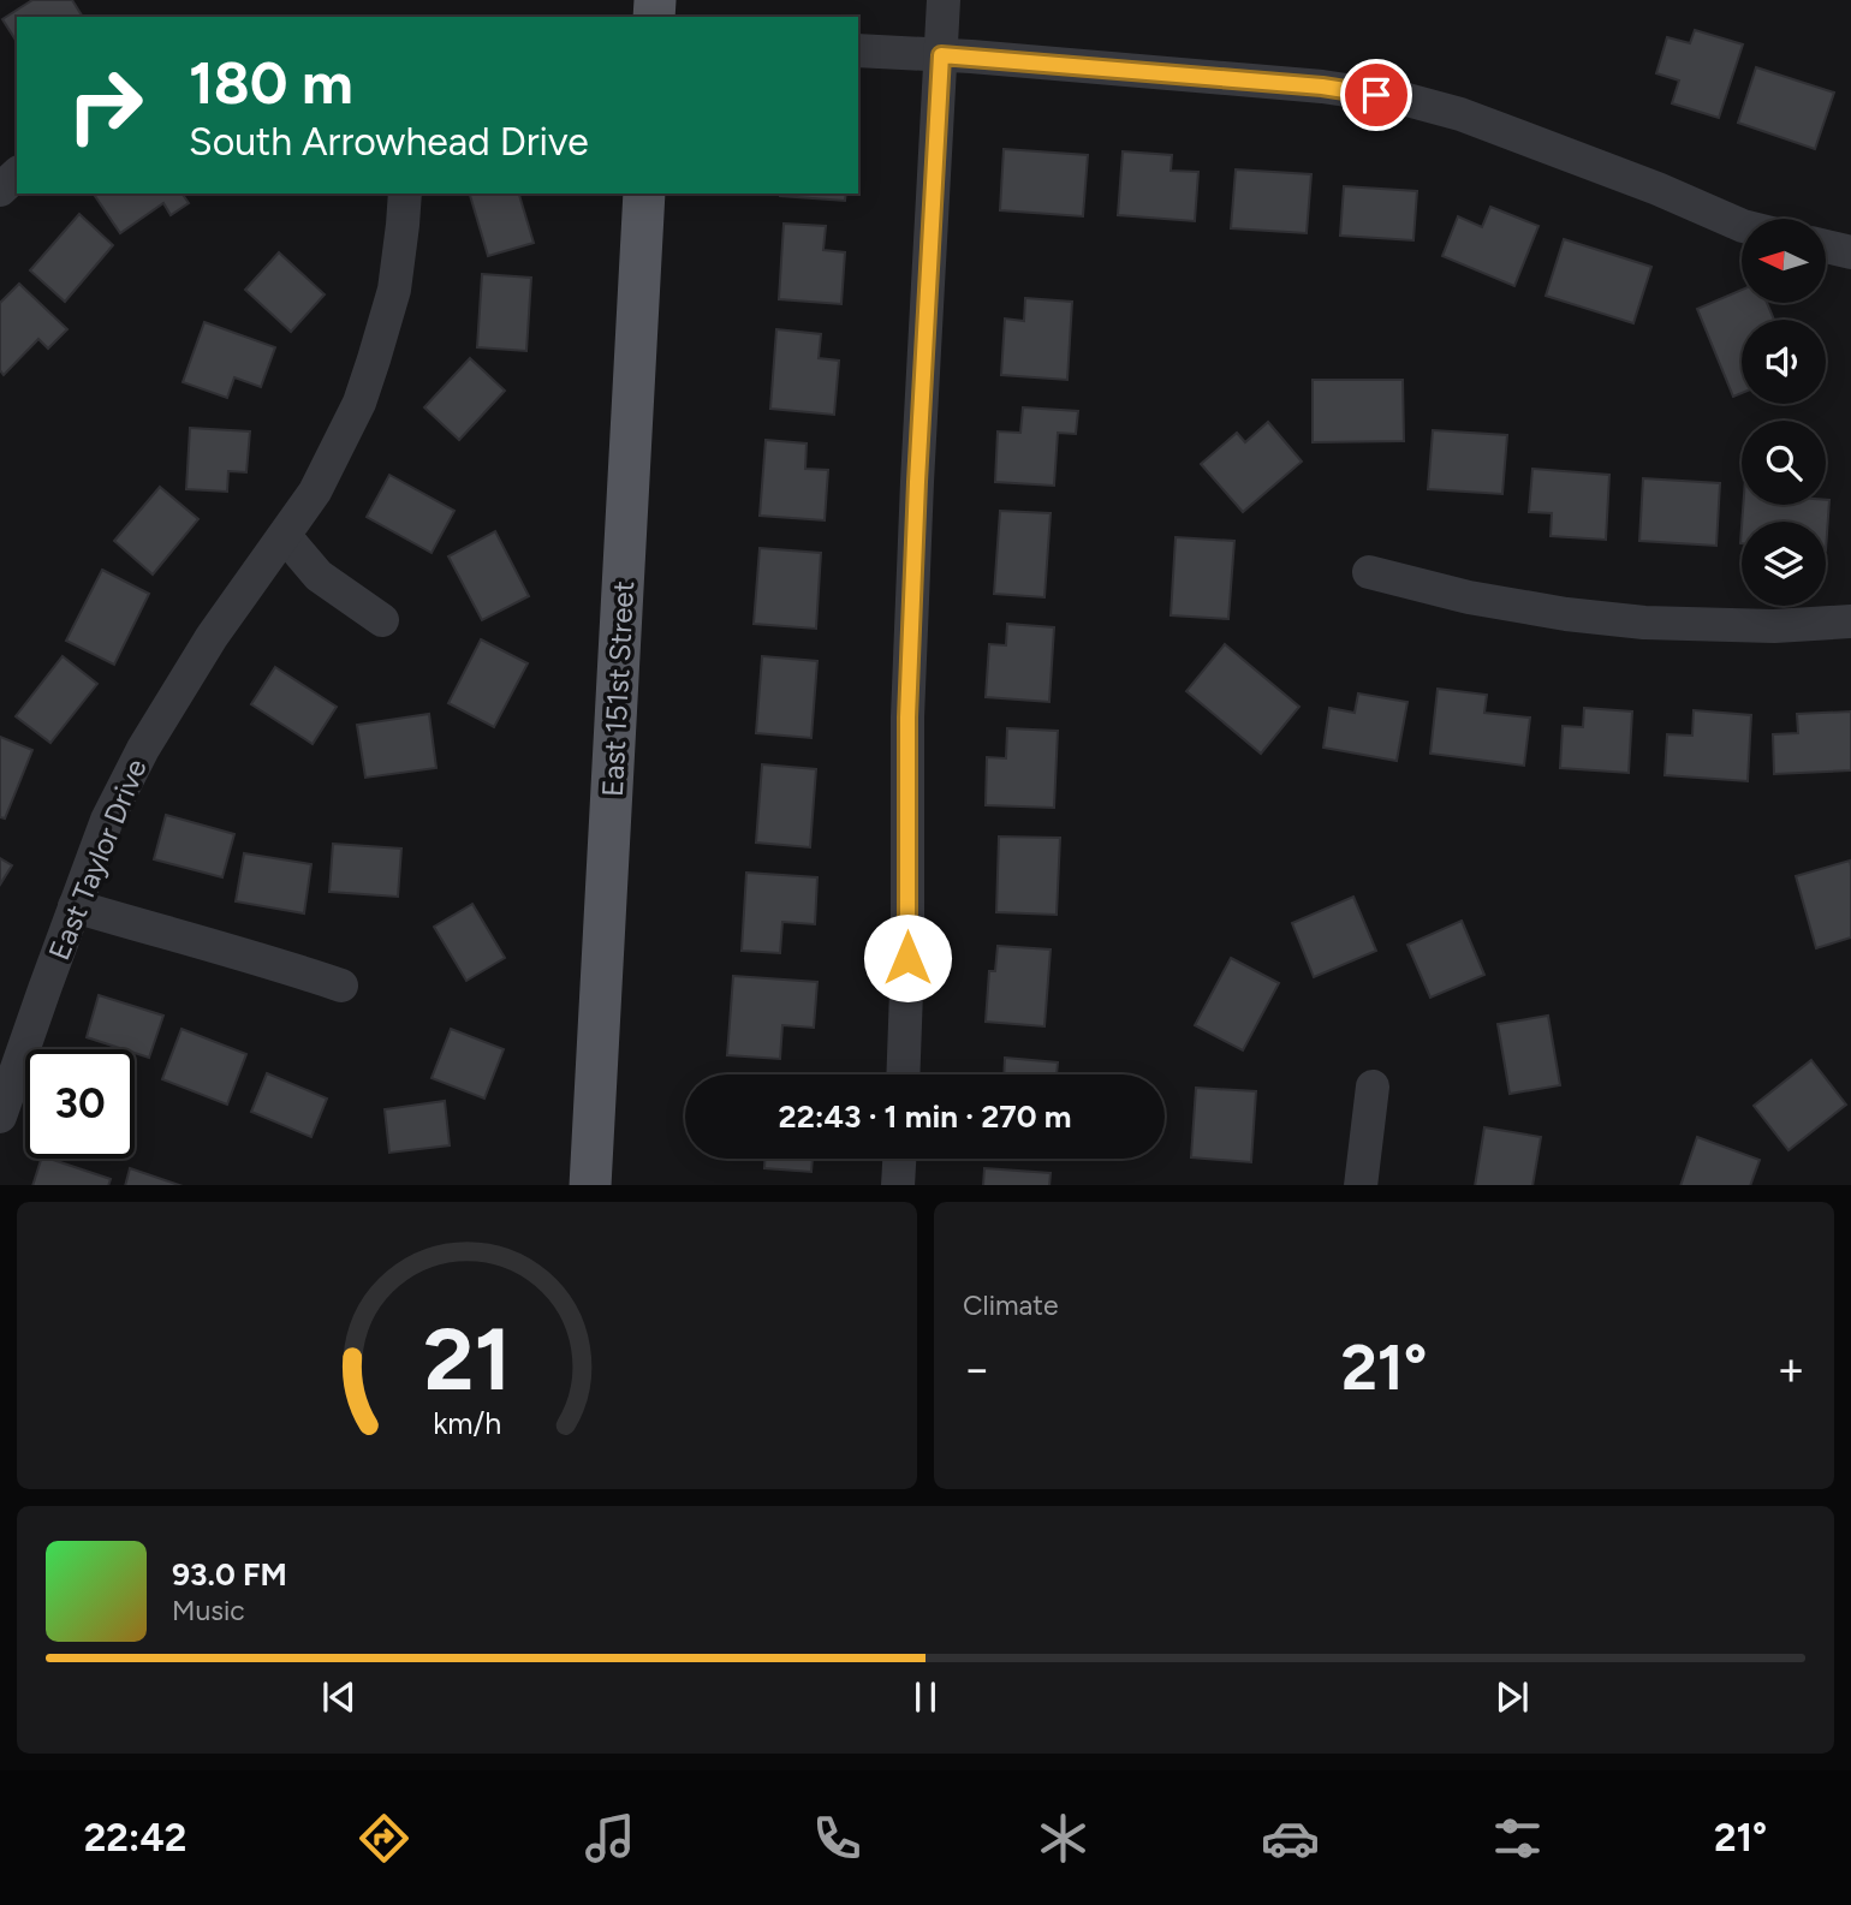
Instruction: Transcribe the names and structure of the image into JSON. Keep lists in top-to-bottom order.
{
  "streets": {
    "main road": ["East 151st Street"],
    "street": ["East Taylor Drive"]
  },
  "north": "left",
  "page": {
    "turn": ["180 m", "South Arrowhead Drive"],
    "limit": "30",
    "trip": "22:43 · 1 min · 270 m",
    "tile": "Climate",
    "heat": ["−", "21°", "+"],
    "song": ["93.0 FM", "Music"],
    "tabs": ["22:42", "21°"],
    "gauge": ["21", "km/h"]
  }
}
